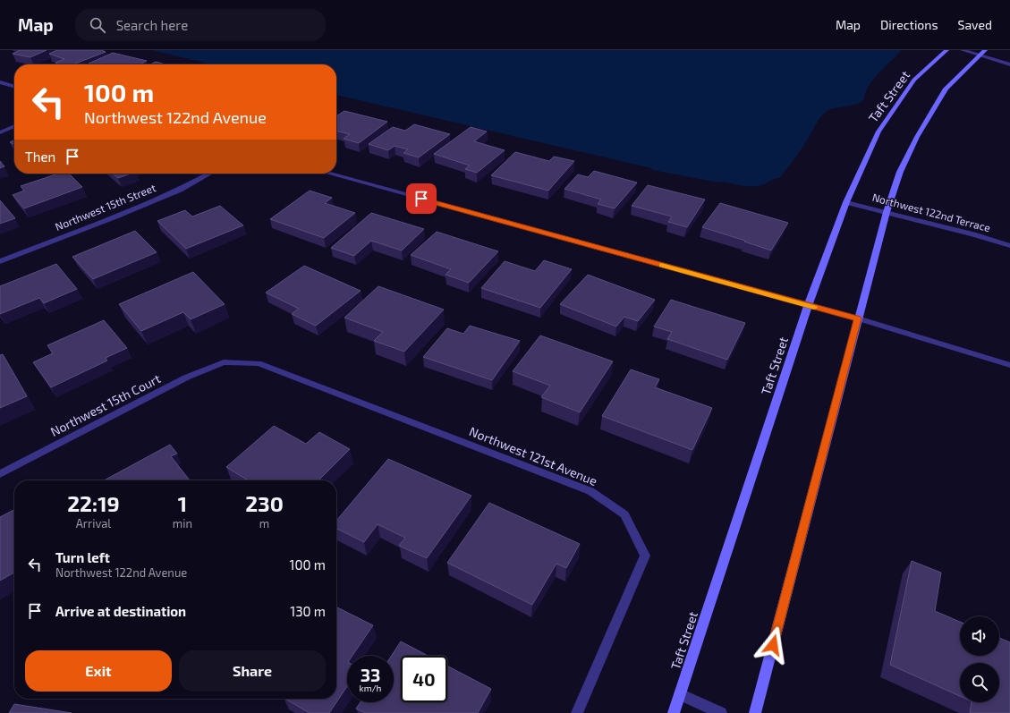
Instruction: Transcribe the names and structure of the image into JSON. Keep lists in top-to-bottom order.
{
  "streets": {
    "street": [
      "Taft Street",
      "Northwest 15th Street",
      "Northwest 122nd Terrace",
      "Northwest 15th Court",
      "Northwest 121st Avenue"
    ]
  },
  "crossings": [
    ["Taft Street", "Northwest 122nd Terrace"],
    ["Northwest 15th Court", "Northwest 121st Avenue"]
  ],
  "page": {
    "header": "Map",
    "search": "Search here",
    "nav": ["Map", "Directions", "Saved"],
    "turn": ["100 m", "Northwest 122nd Avenue"],
    "then": "Then",
    "eta": [
      "22:19",
      "Arrival",
      "1",
      "min",
      "230",
      "m"
    ],
    "list": [
      {
        "name": "Turn left",
        "note": "Northwest 122nd Avenue",
        "value": "100 m"
      },
      {
        "name": "Arrive at destination",
        "value": "130 m"
      }
    ],
    "buttons": ["Exit", "Share"],
    "speed": "33 km/h",
    "limit": "40"
  }
}
